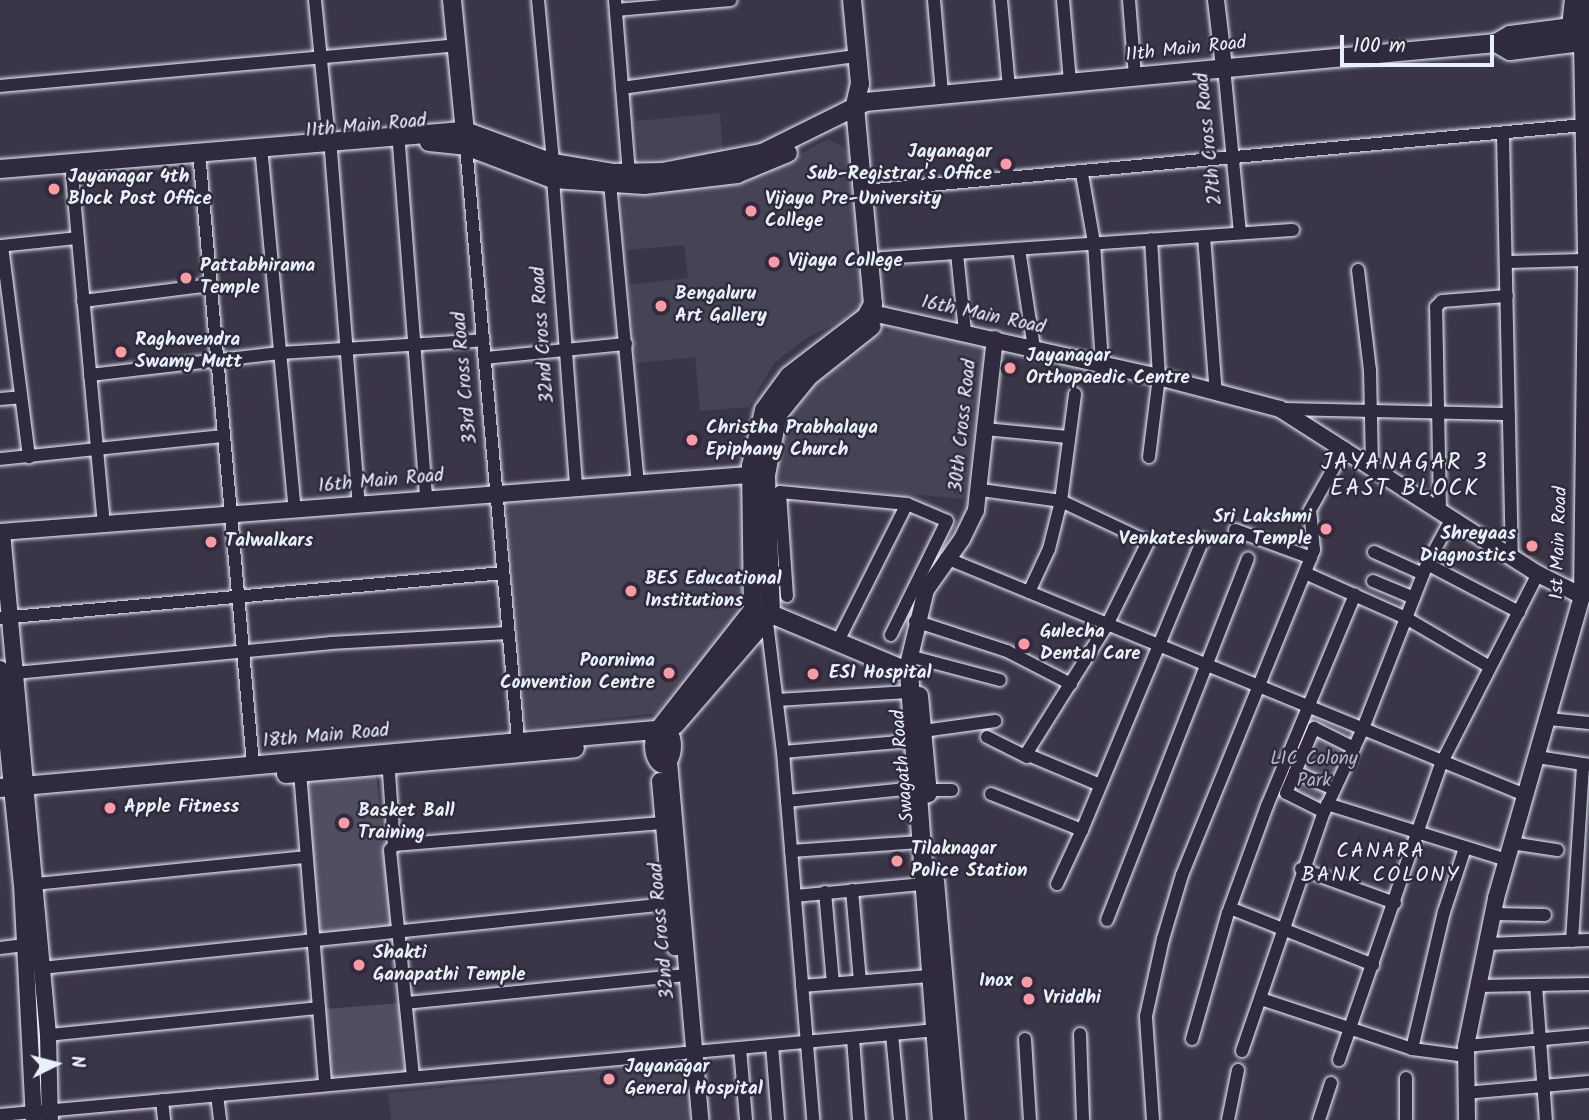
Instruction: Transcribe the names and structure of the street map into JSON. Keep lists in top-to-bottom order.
{
  "streets": {
    "main road": [
      "11th Main Road",
      "33rd Cross Road",
      "18th Main Road",
      "Swagath Road"
    ],
    "street": [
      "27th Cross Road",
      "16th Main Road",
      "32nd Cross Road",
      "30th Cross Road",
      "1st Main Road"
    ]
  },
  "crossings": [
    ["11th Main Road", "27th Cross Road"],
    ["11th Main Road", "32nd Cross Road"],
    ["11th Main Road", "33rd Cross Road"],
    ["11th Main Road", "1st Main Road"],
    ["16th Main Road", "32nd Cross Road"],
    ["16th Main Road", "33rd Cross Road"],
    ["16th Main Road", "30th Cross Road"],
    ["16th Main Road", "1st Main Road"],
    ["32nd Cross Road", "18th Main Road"],
    ["33rd Cross Road", "18th Main Road"],
    ["30th Cross Road", "Swagath Road"]
  ],
  "districts": ["JAYANAGAR 3 EAST BLOCK", "CANARA BANK COLONY"],
  "parks": ["LIC Colony Park"],
  "places": [
    "Jayanagar Sub-Registrar's Office",
    "Jayanagar 4th Block Post Office",
    "Vijaya Pre-University College",
    "Vijaya College",
    "Pattabhirama Temple",
    "Bengaluru Art Gallery",
    "Raghavendra Swamy Mutt",
    "Jayanagar Orthopaedic Centre",
    "Christha Prabhalaya Epiphany Church",
    "Sri Lakshmi Venkateshwara Temple",
    "Talwalkars",
    "Shreyaas Diagnostics",
    "BES Educational Institutions",
    "Gulecha Dental Care",
    "Poornima Convention Centre",
    "ESI Hospital",
    "Apple Fitness",
    "Basket Ball Training",
    "Tilaknagar Police Station",
    "Shakti Ganapathi Temple",
    "Inox",
    "Vriddhi",
    "Jayanagar General Hospital"
  ],
  "scale_bar": "100 m",
  "north": "right"
}
